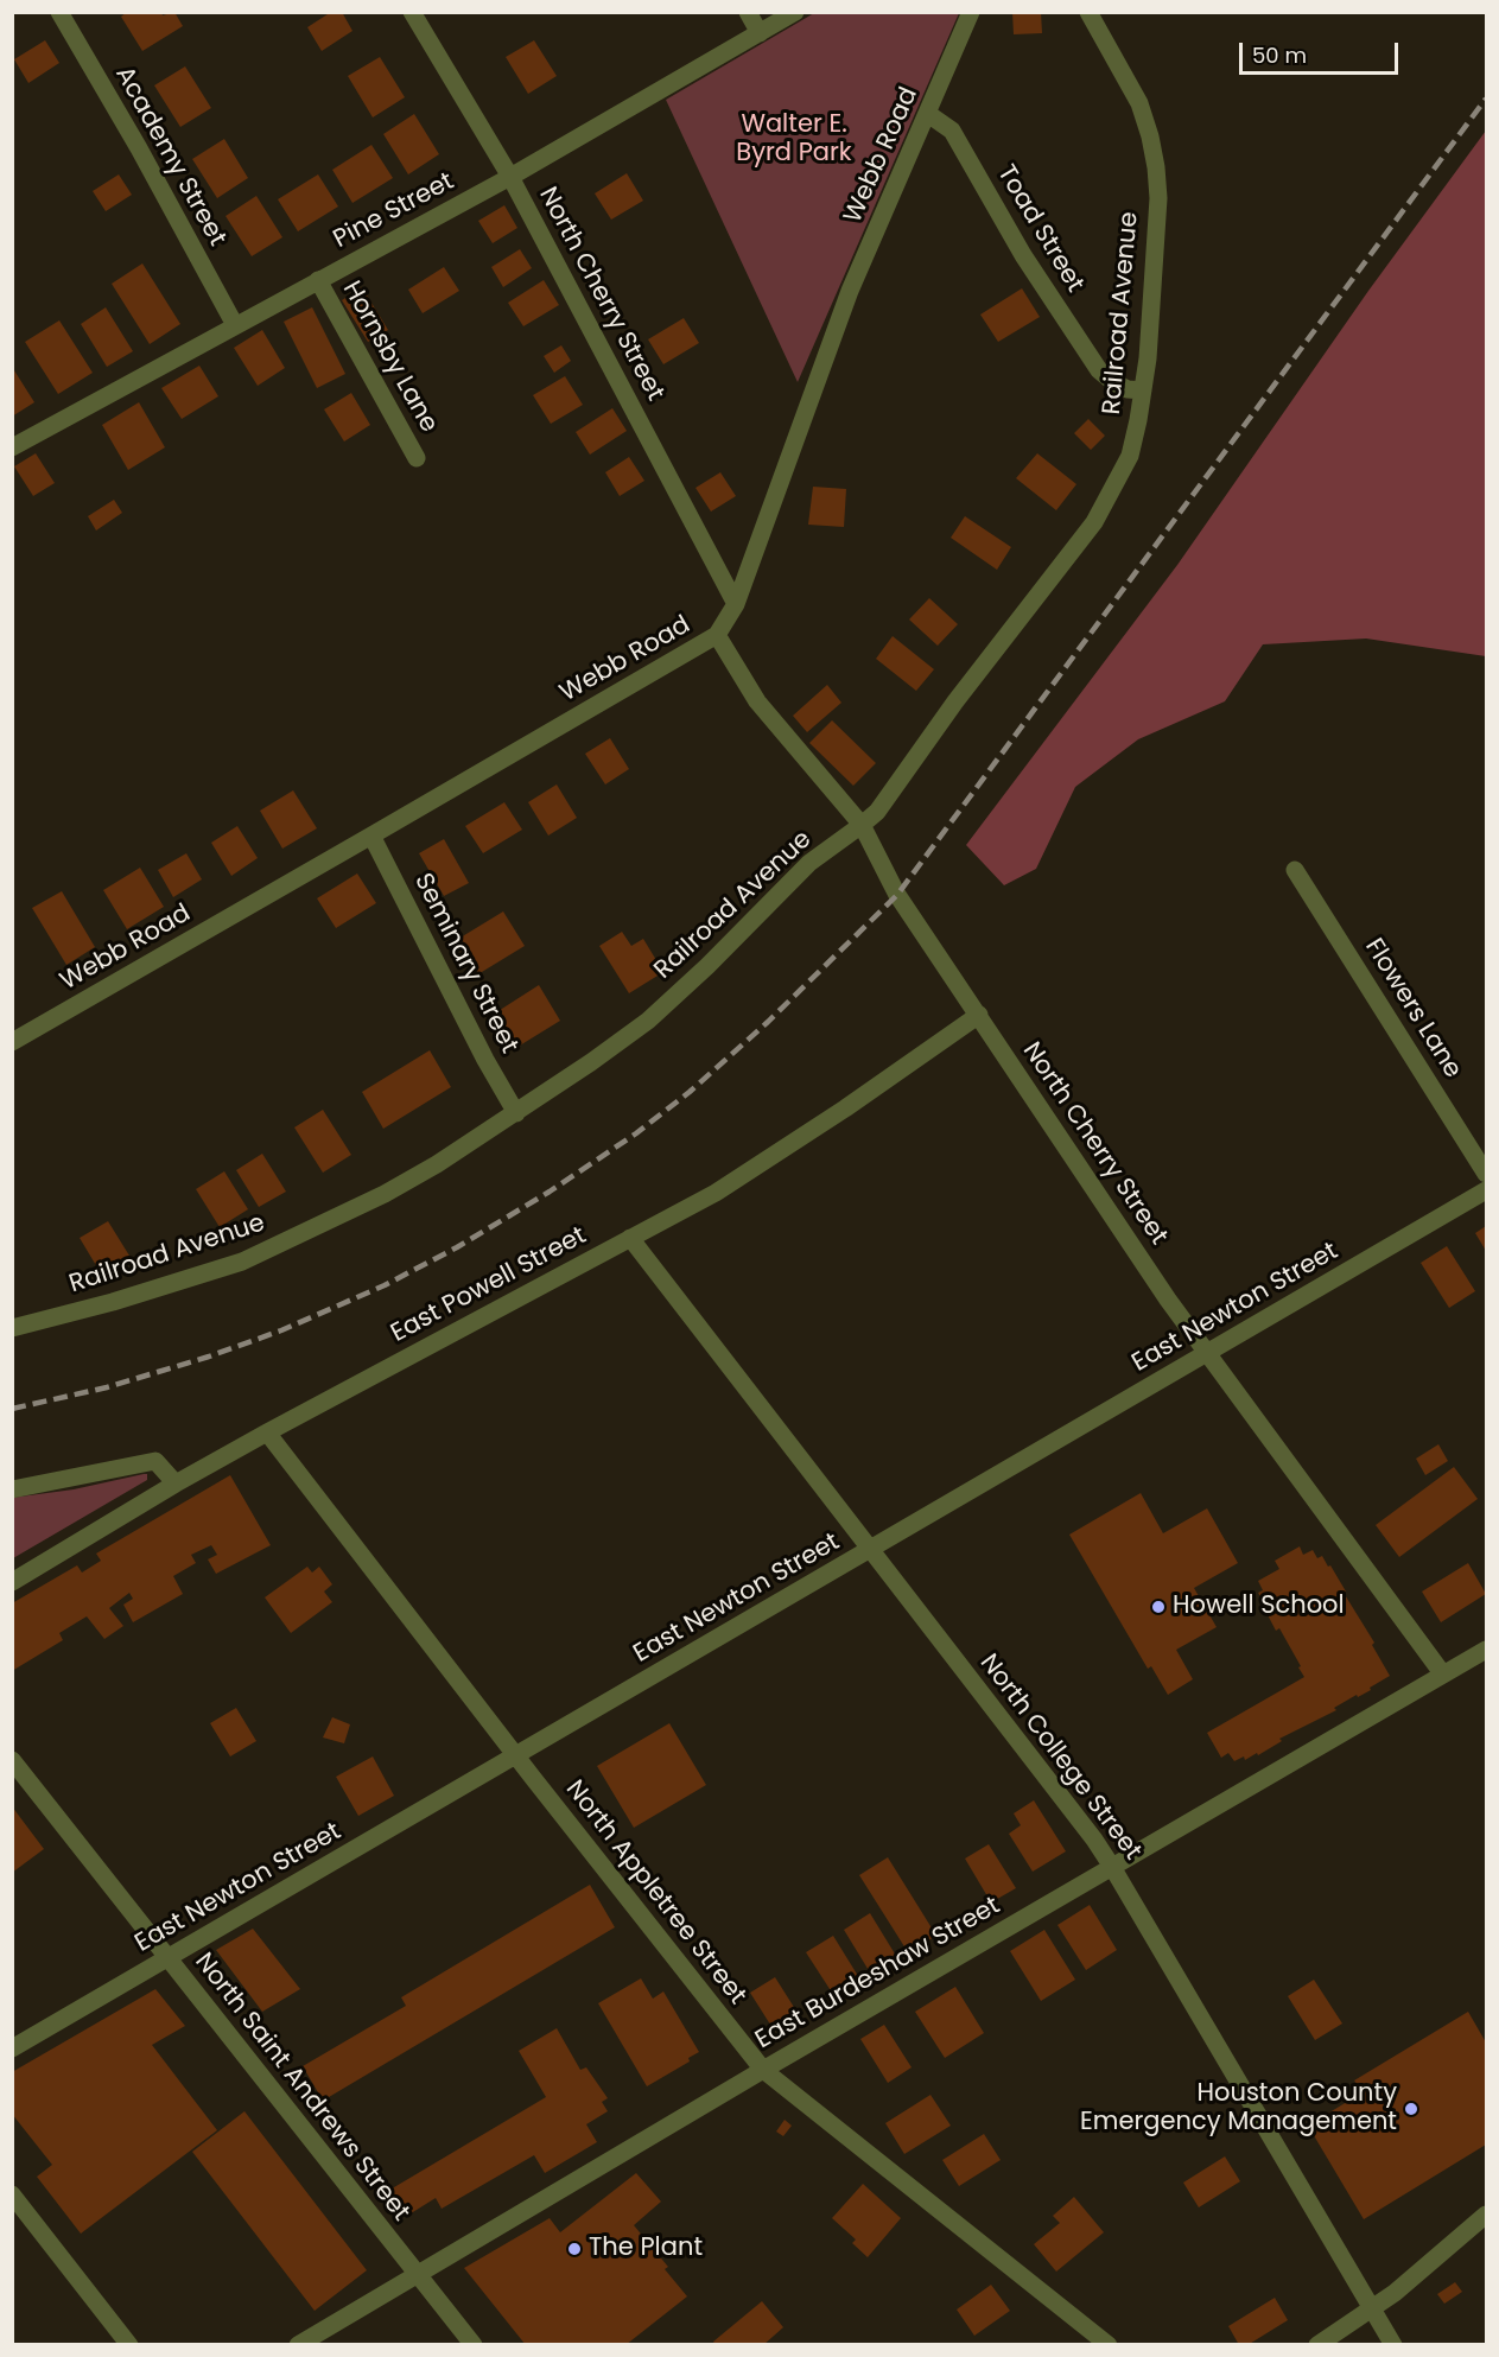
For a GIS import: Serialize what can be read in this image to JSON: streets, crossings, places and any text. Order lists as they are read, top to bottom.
{
  "streets": {
    "street": [
      "Webb Road",
      "Academy Street",
      "Pine Street",
      "Toad Street",
      "North Cherry Street",
      "Railroad Avenue",
      "Hornsby Lane",
      "Seminary Street",
      "Flowers Lane",
      "East Powell Street",
      "East Newton Street",
      "North College Street",
      "North Appletree Street",
      "East Burdeshaw Street",
      "North Saint Andrews Street"
    ]
  },
  "crossings": [
    ["Webb Road", "Toad Street"],
    ["Webb Road", "North Cherry Street"],
    ["Webb Road", "Seminary Street"],
    ["Academy Street", "Pine Street"],
    ["Pine Street", "North Cherry Street"],
    ["Pine Street", "Hornsby Lane"],
    ["Toad Street", "Railroad Avenue"],
    ["North Cherry Street", "Railroad Avenue"],
    ["North Cherry Street", "East Powell Street"],
    ["North Cherry Street", "East Newton Street"],
    ["North Cherry Street", "East Burdeshaw Street"],
    ["Railroad Avenue", "Seminary Street"],
    ["East Powell Street", "North College Street"],
    ["East Powell Street", "North Appletree Street"],
    ["East Newton Street", "North College Street"],
    ["East Newton Street", "North Appletree Street"],
    ["East Newton Street", "North Saint Andrews Street"],
    ["North College Street", "East Burdeshaw Street"],
    ["North Appletree Street", "East Burdeshaw Street"],
    ["East Burdeshaw Street", "North Saint Andrews Street"]
  ],
  "parks": ["Walter E. Byrd Park"],
  "places": ["Howell School", "Houston County Emergency Management", "The Plant"],
  "scale_bar": "50 m"
}
